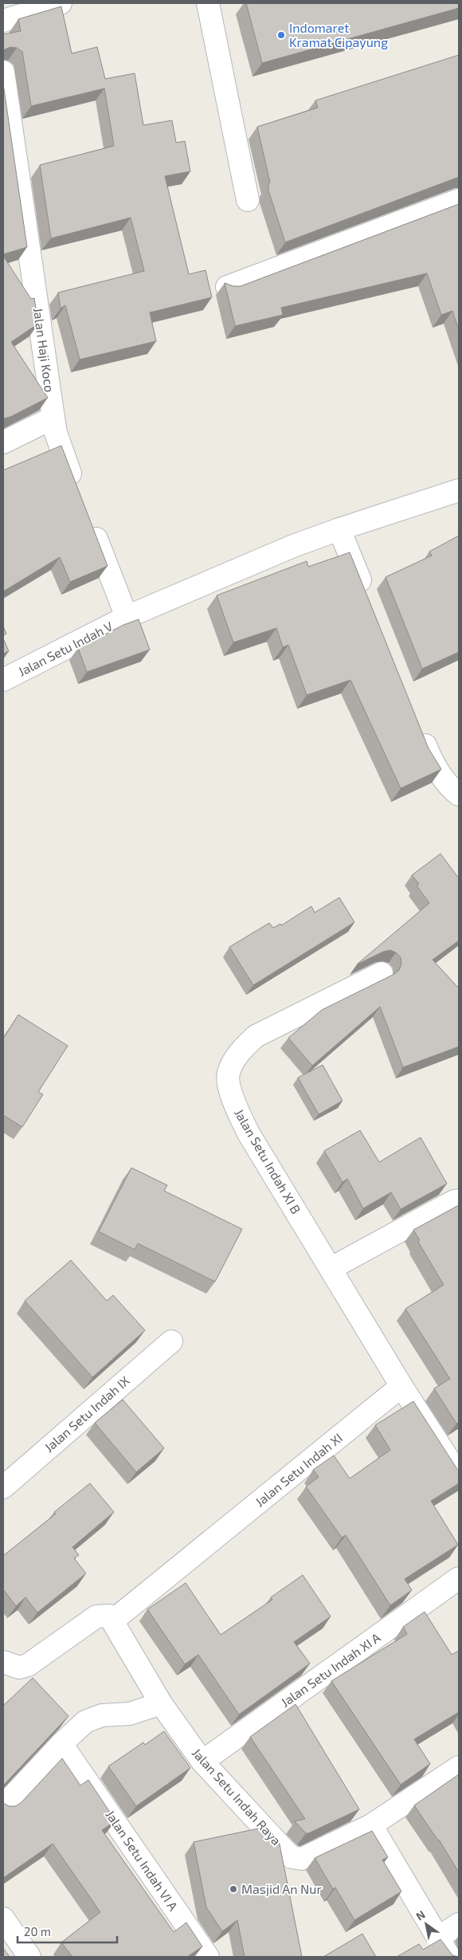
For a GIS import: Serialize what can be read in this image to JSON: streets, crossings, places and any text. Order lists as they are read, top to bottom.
{
  "streets": {
    "street": [
      "Jalan Haji Koco",
      "Jalan Setu Indah V",
      "Jalan Setu Indah XI B",
      "Jalan Setu Indah IX",
      "Jalan Setu Indah XI",
      "Jalan Setu Indah XI A",
      "Jalan Setu Indah Raya",
      "Jalan Setu Indah VI A"
    ]
  },
  "crossings": [
    ["Jalan Setu Indah XI B", "Jalan Setu Indah XI"],
    ["Jalan Setu Indah XI", "Jalan Setu Indah Raya"],
    ["Jalan Setu Indah XI A", "Jalan Setu Indah Raya"]
  ],
  "places": ["Indomaret Kramat Cipayung", "Masjid An Nur"],
  "scale_bar": "20 m",
  "north": "top left"
}
